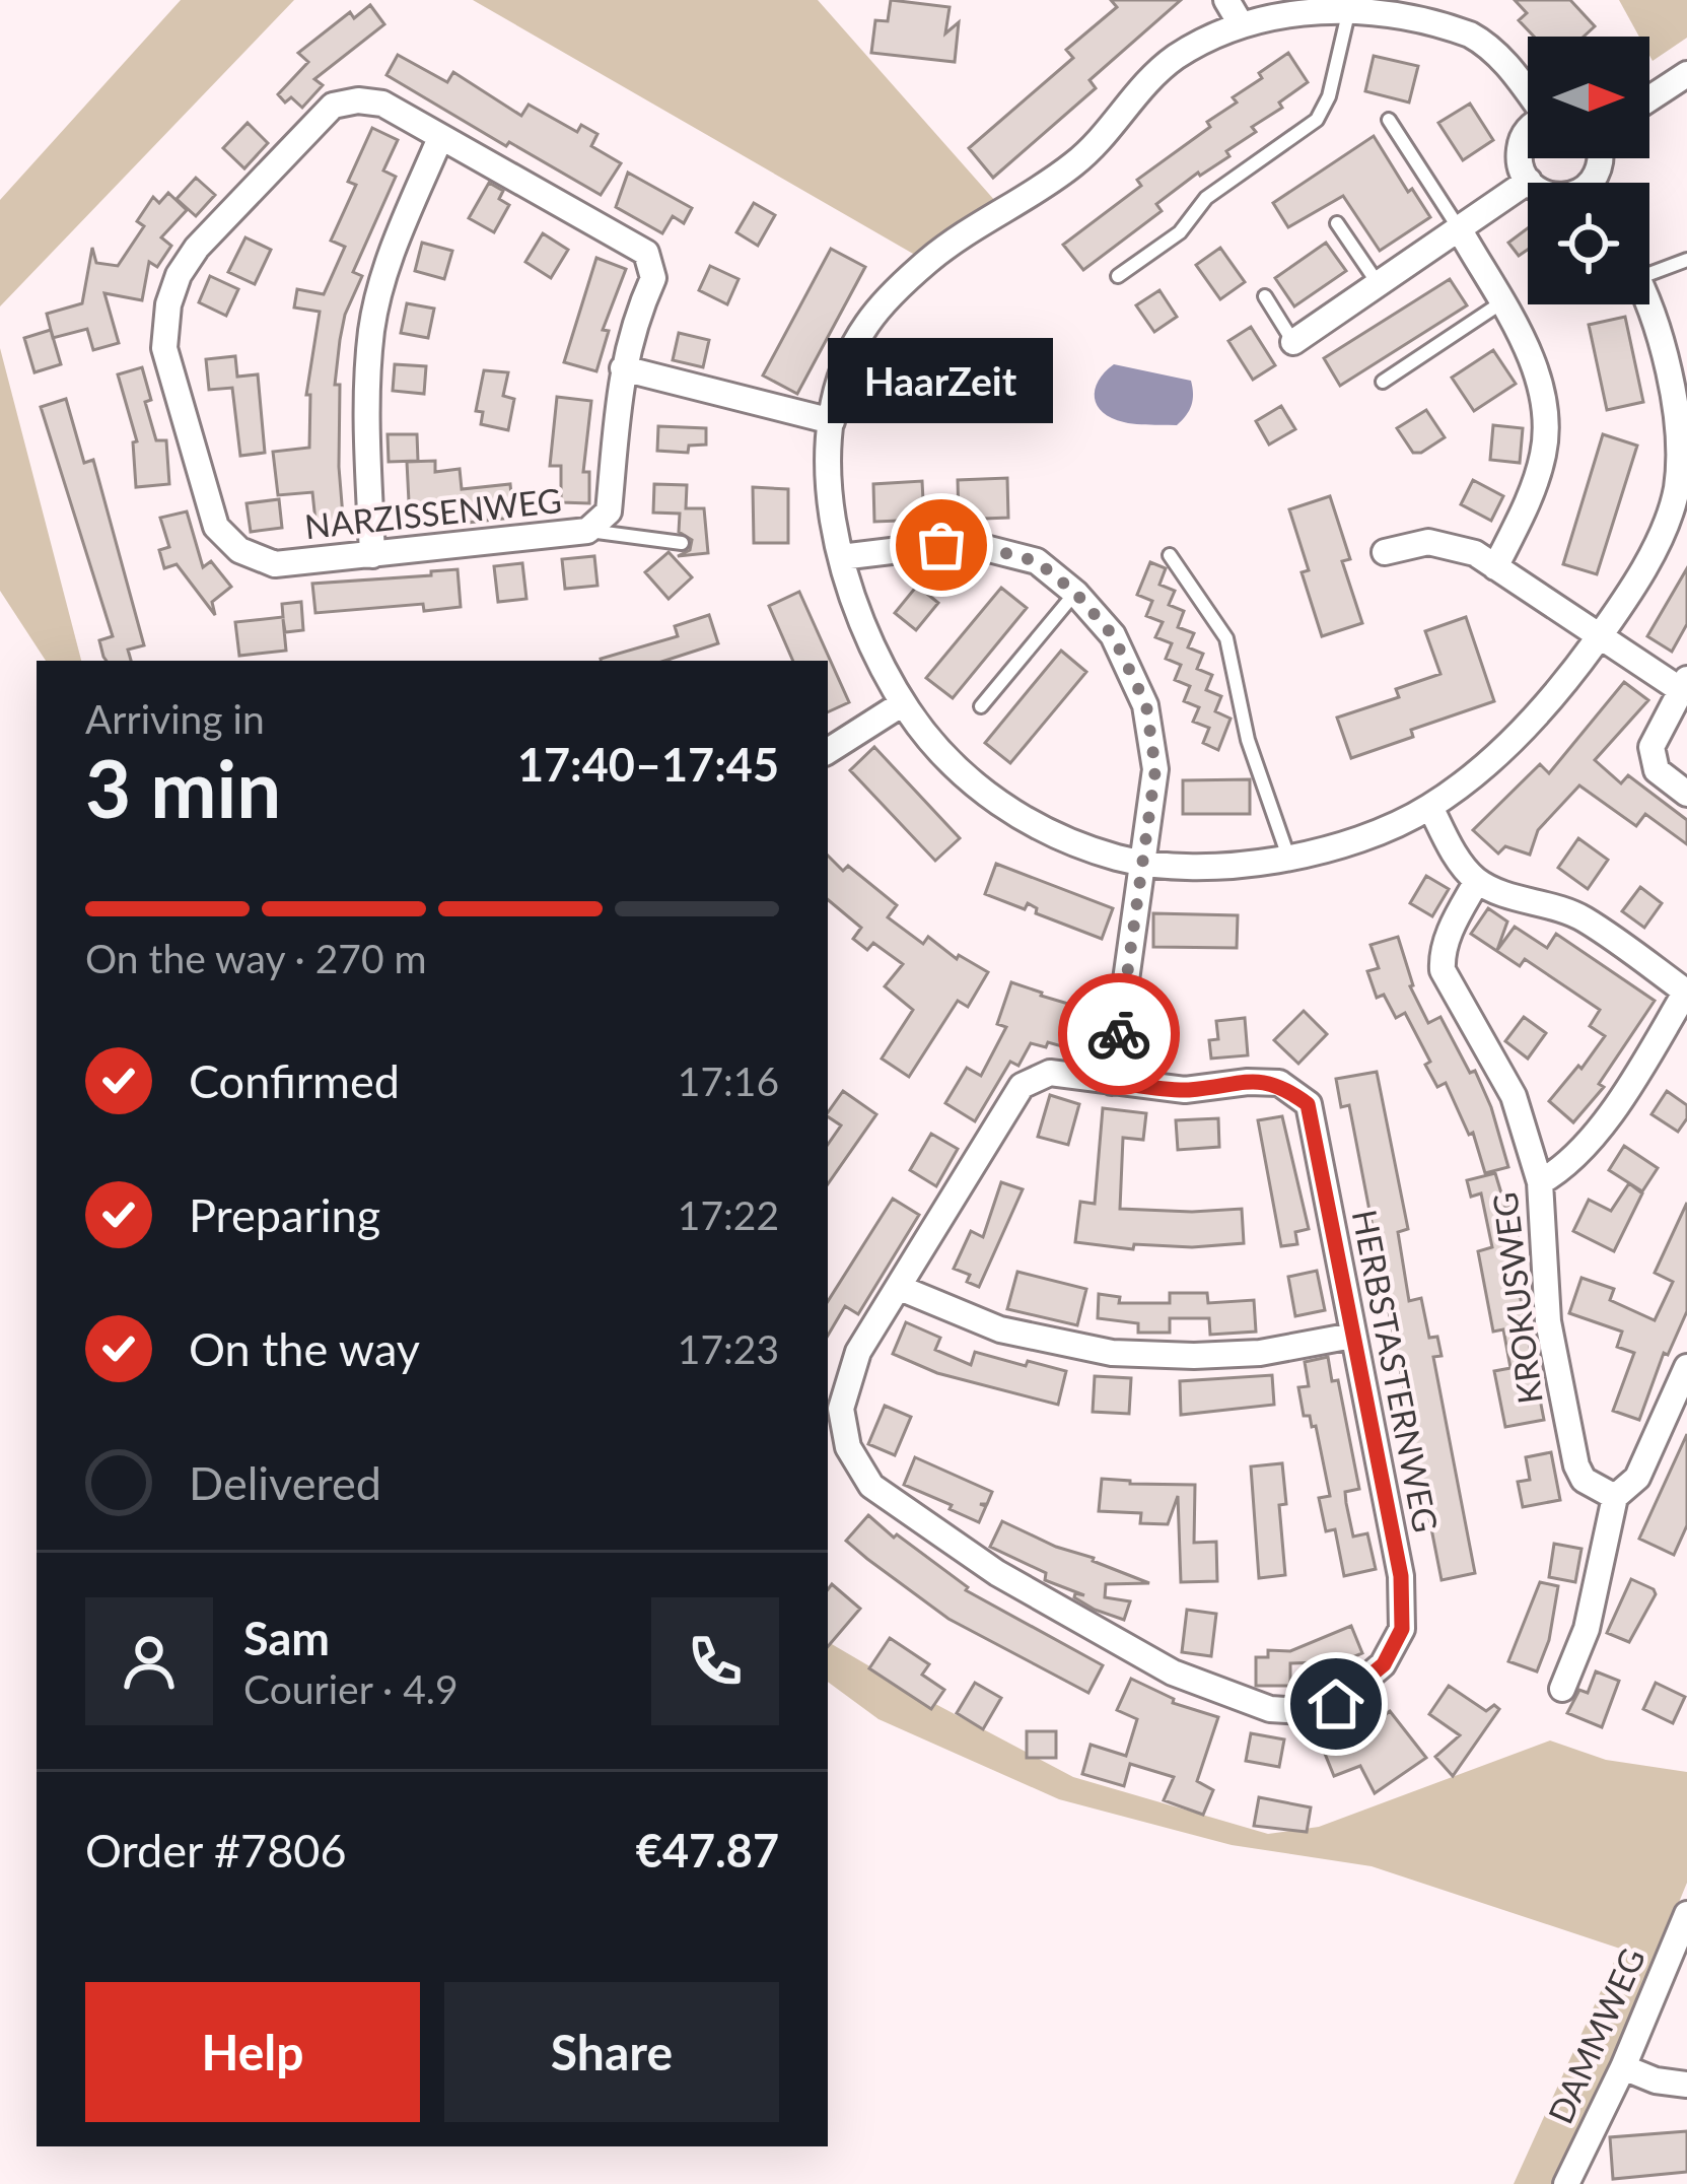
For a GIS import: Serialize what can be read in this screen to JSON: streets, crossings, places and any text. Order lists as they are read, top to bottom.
{
  "streets": {
    "street": [
      "NARZISSENWEG",
      "KROKUSWEG",
      "HERBSTASTERNWEG",
      "DAMMWEG"
    ]
  },
  "places": ["HaarZeit"],
  "north": "right",
  "page": {
    "bubble": "HaarZeit",
    "heading": ["3 min", "Arriving in", "17:40–17:45"],
    "panel": [
      "Sam",
      "Courier · 4.9",
      "Order #7806",
      "€47.87"
    ],
    "bar": "On the way · 270 m",
    "list": [
      ["Confirmed", "17:16"],
      ["Preparing", "17:22"],
      ["On the way", "17:23"],
      "Delivered"
    ],
    "buttons": ["Help", "Share"]
  }
}
